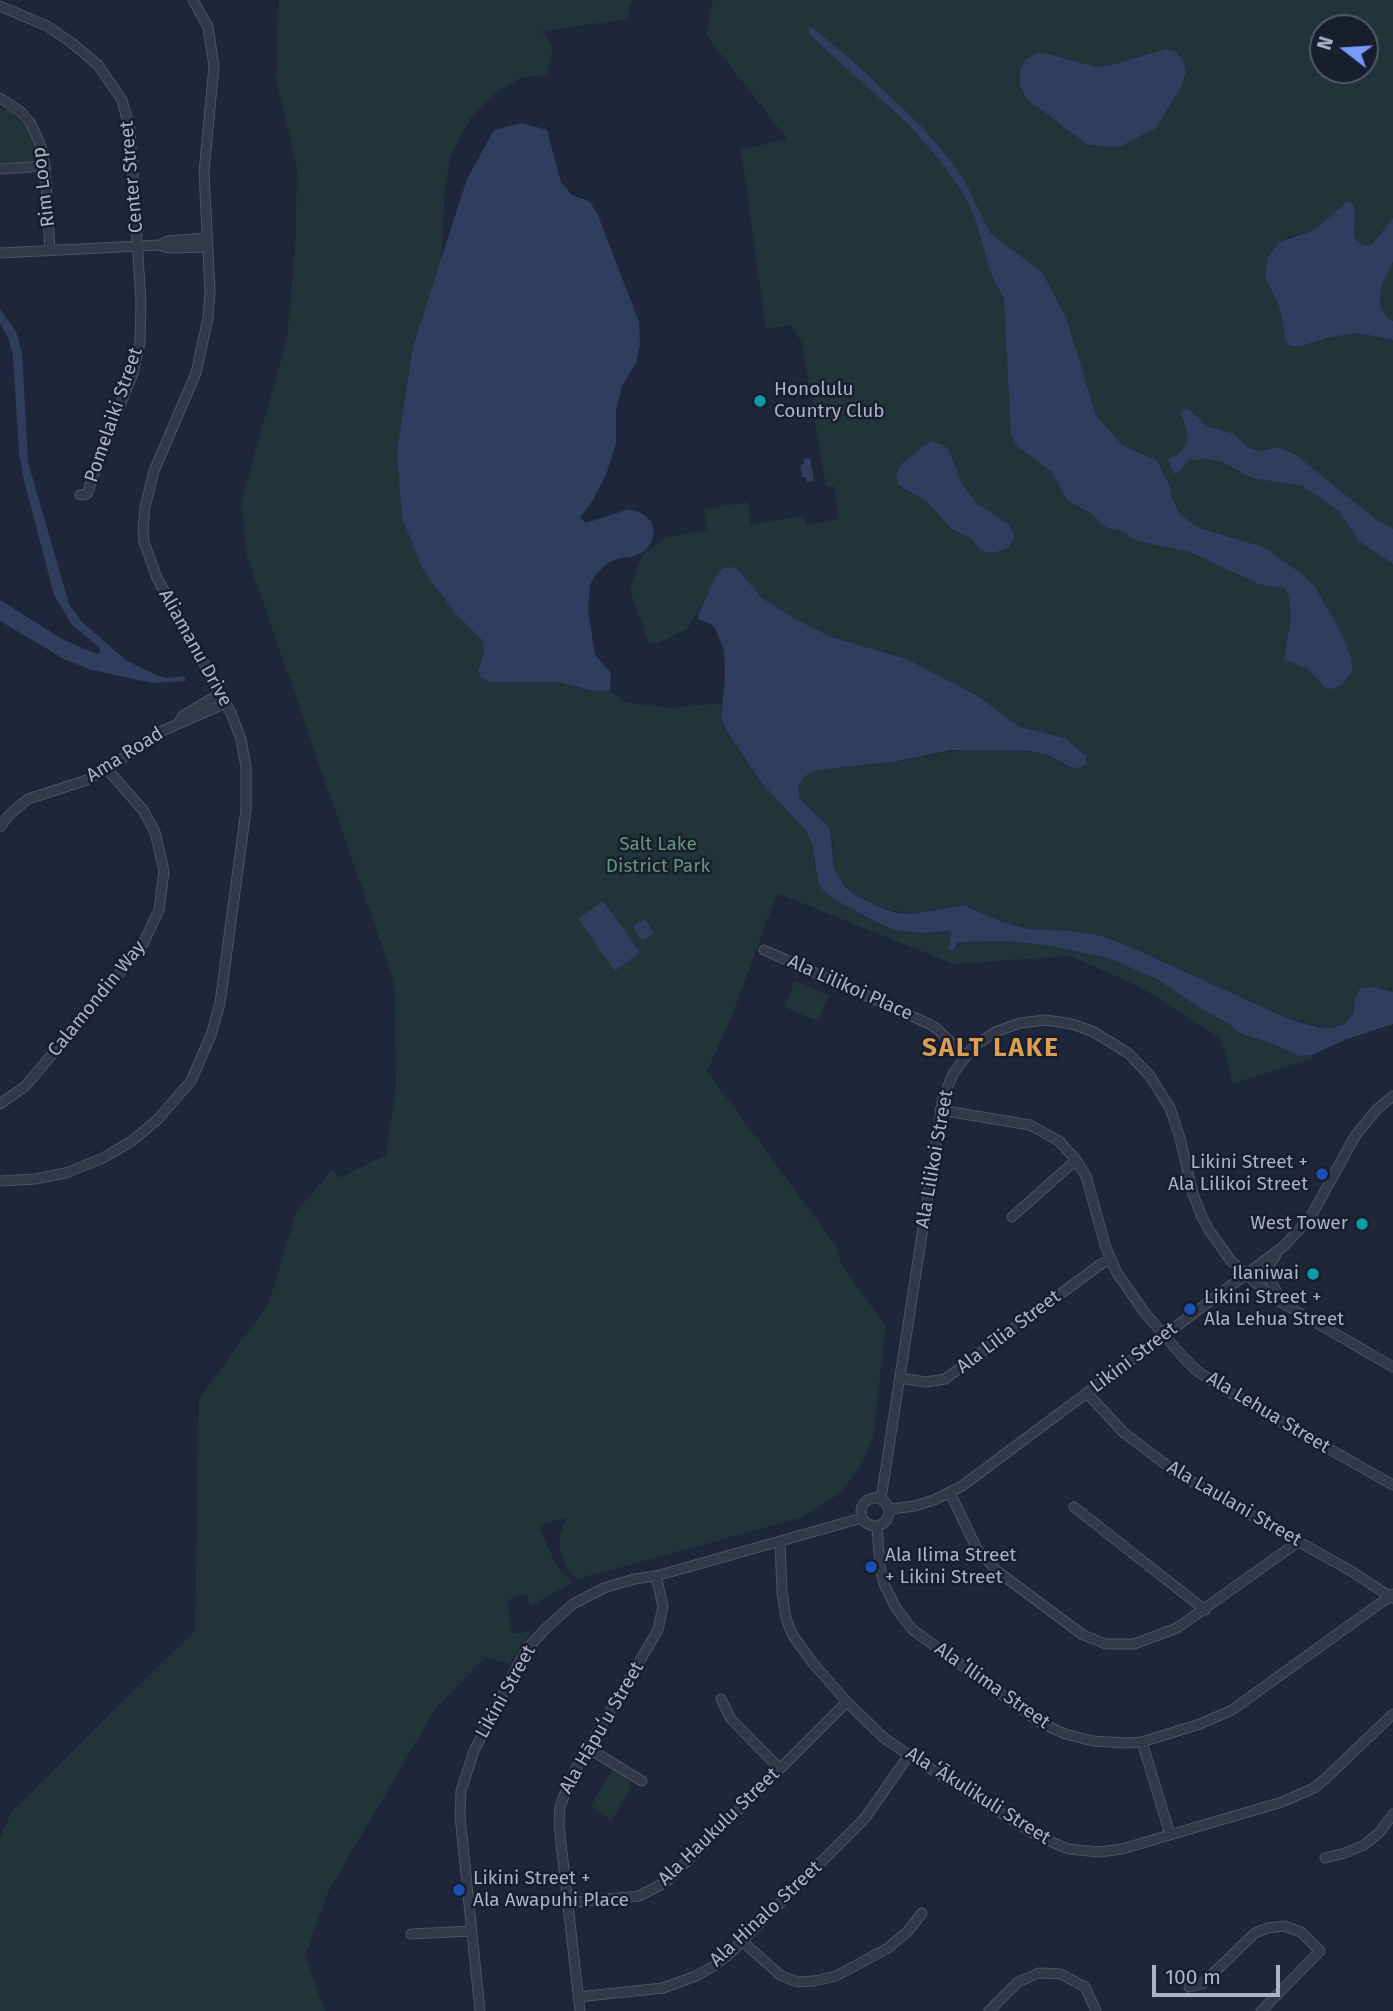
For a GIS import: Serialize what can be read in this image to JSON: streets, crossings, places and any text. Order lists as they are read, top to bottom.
{
  "streets": {
    "street": [
      "Center Street",
      "Rim Loop",
      "Pomelaiki Street",
      "Aliamanu Drive",
      "Ama Road",
      "Ala Lilikoi Place",
      "Calamondin Way",
      "Ala Lilikoi Street",
      "Ala Līlia Street",
      "Likini Street",
      "Ala Lehua Street",
      "Ala Laulani Street",
      "Ala ʻIlima Street",
      "Ala Hāpuʻu Street",
      "Ala ʻĀkulikuli Street",
      "Ala Haukulu Street",
      "Ala Hinalo Street"
    ]
  },
  "crossings": [
    ["Center Street", "Pomelaiki Street"],
    ["Aliamanu Drive", "Ama Road"],
    ["Ama Road", "Calamondin Way"],
    ["Ala Lilikoi Place", "Ala Lilikoi Street"],
    ["Ala Lilikoi Street", "Ala Līlia Street"],
    ["Ala Lilikoi Street", "Likini Street"],
    ["Ala Lilikoi Street", "Ala Lehua Street"],
    ["Ala Lilikoi Street", "Ala ʻIlima Street"],
    ["Ala Līlia Street", "Ala Lehua Street"],
    ["Likini Street", "Ala Lehua Street"],
    ["Likini Street", "Ala Laulani Street"],
    ["Likini Street", "Ala ʻIlima Street"],
    ["Likini Street", "Ala Hāpuʻu Street"],
    ["Likini Street", "Ala ʻĀkulikuli Street"],
    ["Ala Laulani Street", "Ala ʻIlima Street"],
    ["Ala Hāpuʻu Street", "Ala Haukulu Street"],
    ["Ala Hāpuʻu Street", "Ala Hinalo Street"],
    ["Ala ʻĀkulikuli Street", "Ala Haukulu Street"],
    ["Ala ʻĀkulikuli Street", "Ala Hinalo Street"]
  ],
  "districts": ["SALT LAKE"],
  "parks": ["Salt Lake District Park"],
  "places": [
    "Honolulu Country Club",
    "Likini Street + Ala Lilikoi Street",
    "West Tower",
    "Ilaniwai",
    "Likini Street + Ala Lehua Street",
    "Ala Ilima Street + Likini Street",
    "Likini Street + Ala Awapuhi Place"
  ],
  "scale_bar": "100 m",
  "north": "left"
}
